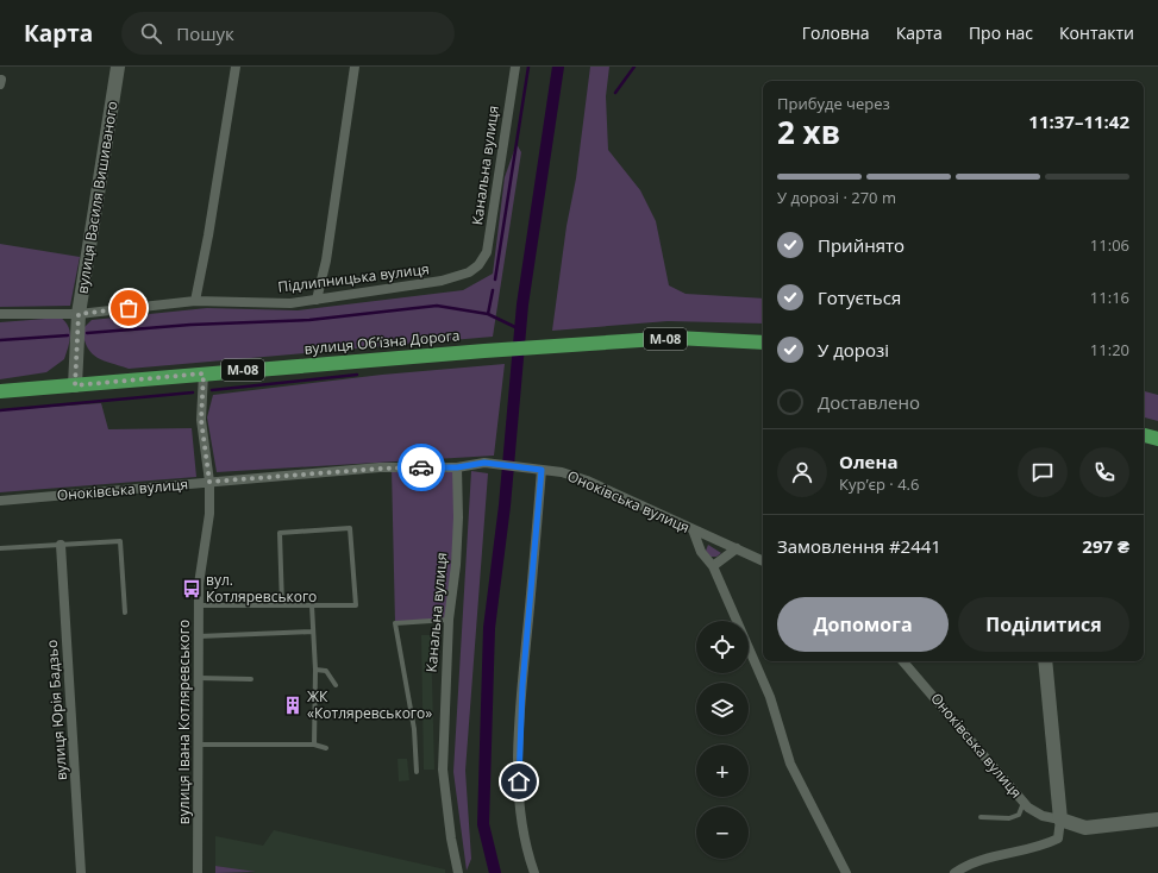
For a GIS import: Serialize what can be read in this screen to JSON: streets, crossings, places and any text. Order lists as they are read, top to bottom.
{
  "streets": {
    "highway": ["М-08", "вулиця Обʼїзна Дорога"],
    "street": [
      "Канальна вулиця",
      "вулиця Василя Вишиваного",
      "Підлипницька вулиця",
      "Оноківська вулиця",
      "вулиця Юрія Бадзьо",
      "вулиця Івана Котляревського"
    ]
  },
  "crossings": [
    ["Канальна вулиця", "Підлипницька вулиця"],
    ["Канальна вулиця", "Оноківська вулиця"],
    ["вулиця Василя Вишиваного", "Підлипницька вулиця"],
    ["вулиця Василя Вишиваного", "вулиця Обʼїзна Дорога"],
    ["вулиця Обʼїзна Дорога", "вулиця Івана Котляревського"],
    ["Оноківська вулиця", "вулиця Івана Котляревського"]
  ],
  "places": {
    "bus stop": ["вул. Котляревського"],
    "building": ["ЖК «Котляревського»"]
  },
  "page": {
    "header": "Карта",
    "search": "Пошук",
    "nav": [
      "Головна",
      "Карта",
      "Про нас",
      "Контакти"
    ],
    "heading": ["2 хв", "Прибуде через", "11:37–11:42"],
    "panel": [
      "Олена",
      "Кур’єр · 4.6",
      "Замовлення #2441",
      "297 ₴"
    ],
    "bar": "У дорозі · 270 m",
    "list": [
      ["Прийнято", "11:06"],
      ["Готується", "11:16"],
      ["У дорозі", "11:20"],
      "Доставлено"
    ],
    "buttons": ["Допомога", "Поділитися"],
    "map_buttons": ["+", "−"]
  }
}
